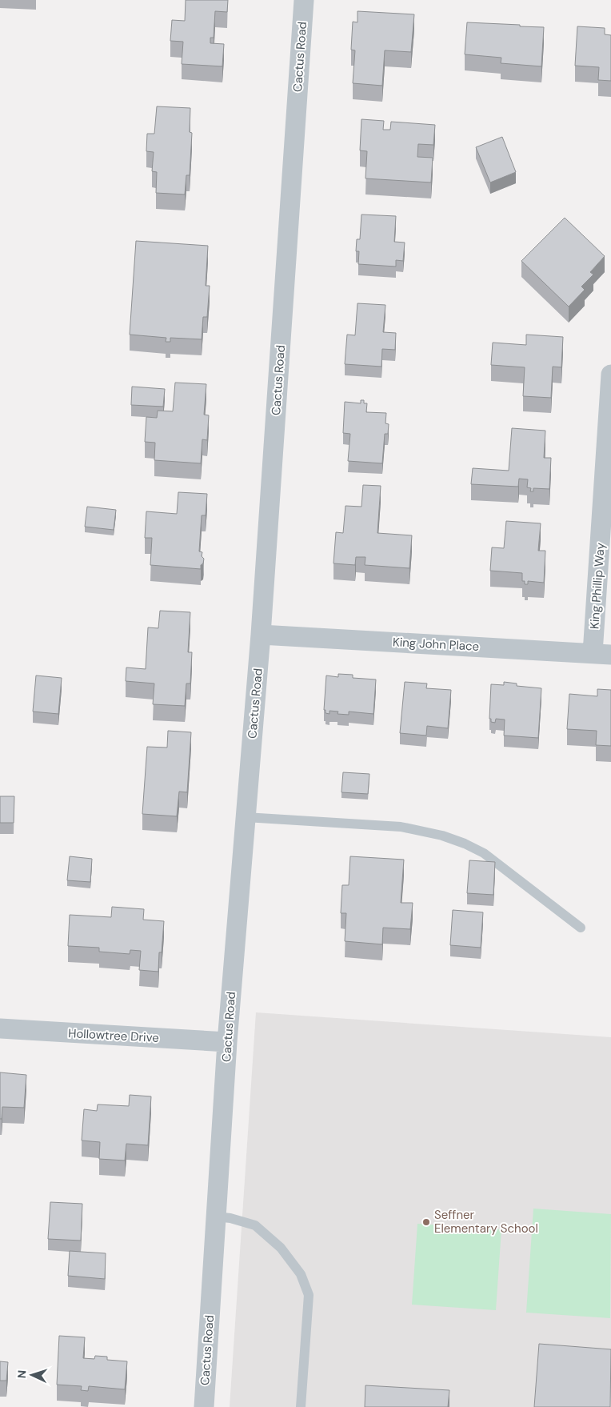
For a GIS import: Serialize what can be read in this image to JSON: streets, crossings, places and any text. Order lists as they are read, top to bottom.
{
  "streets": {
    "street": [
      "Cactus Road",
      "King Phillip Way",
      "King John Place",
      "Hollowtree Drive"
    ]
  },
  "crossings": [
    ["Cactus Road", "King John Place"],
    ["Cactus Road", "Hollowtree Drive"],
    ["King Phillip Way", "King John Place"]
  ],
  "places": ["Seffner Elementary School"],
  "north": "left"
}
